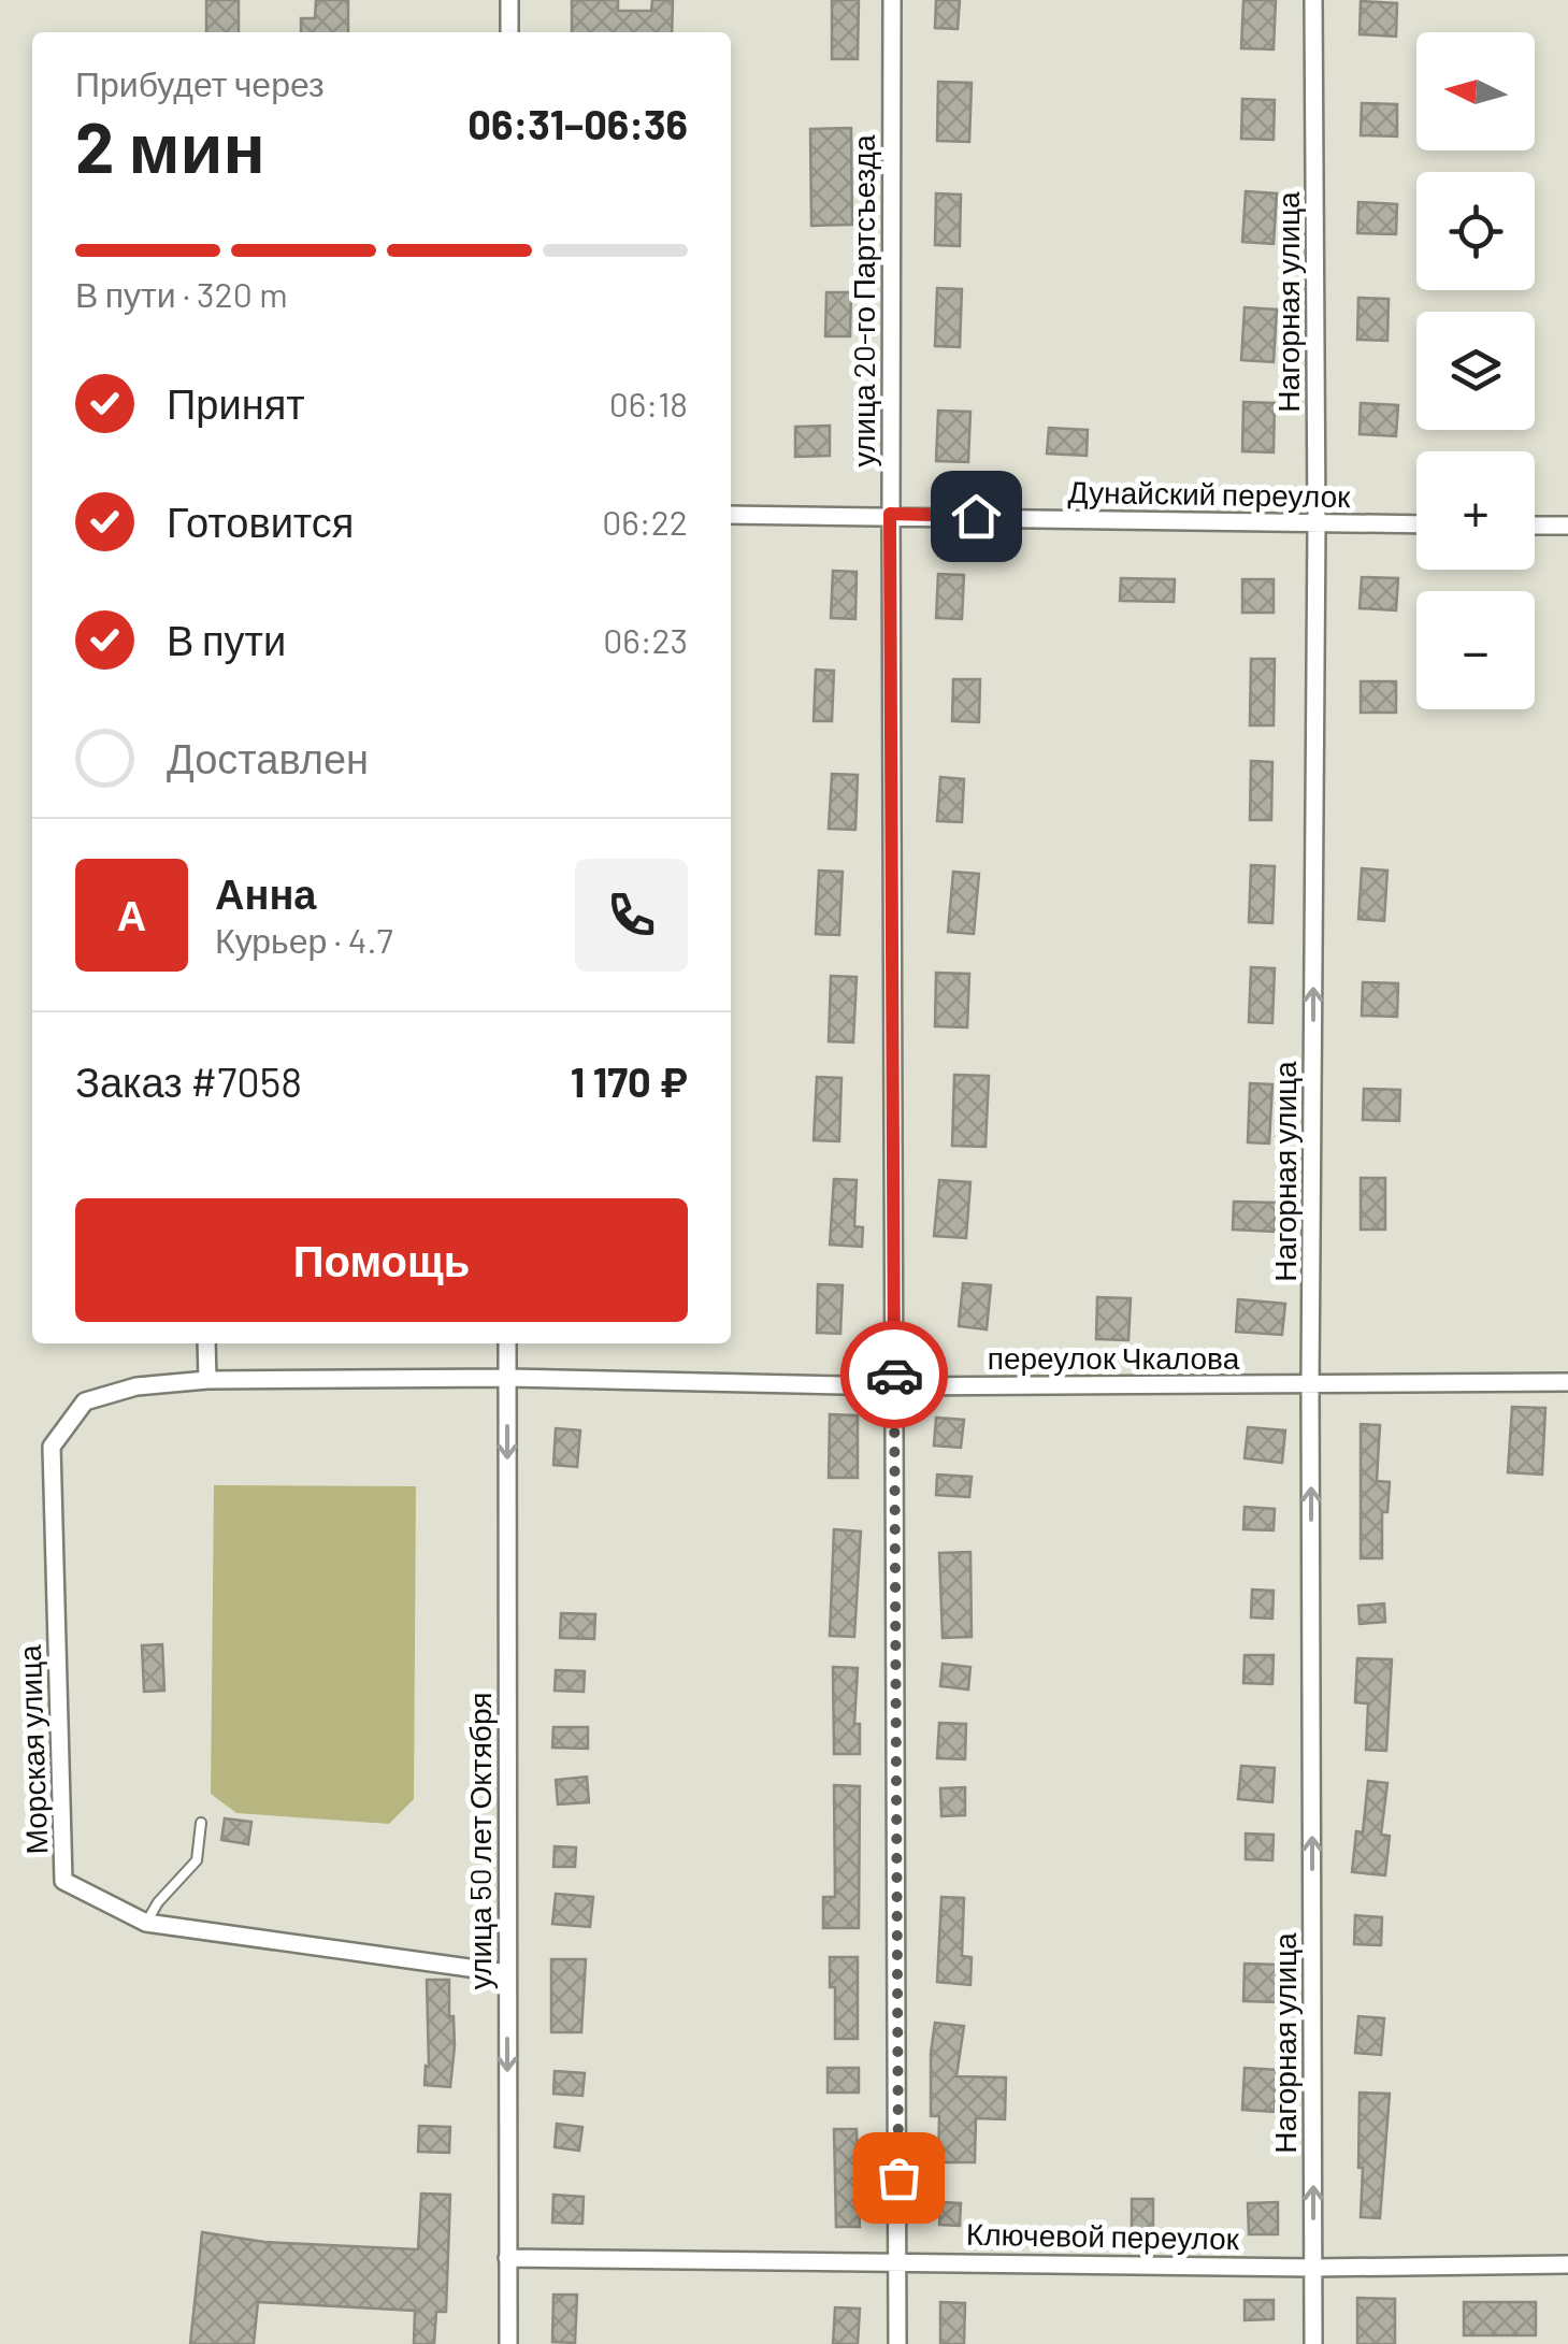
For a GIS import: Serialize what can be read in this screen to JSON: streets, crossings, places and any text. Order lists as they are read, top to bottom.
{
  "streets": {
    "street": [
      "улица 20-го Партсъезда",
      "Нагорная улица",
      "Дунайский переулок",
      "переулок Чкалова",
      "Морская улица",
      "улица 50 лет Октября",
      "Ключевой переулок"
    ]
  },
  "crossings": [
    ["улица 20-го Партсъезда", "Дунайский переулок"],
    ["улица 20-го Партсъезда", "переулок Чкалова"],
    ["улица 20-го Партсъезда", "Ключевой переулок"],
    ["Нагорная улица", "Дунайский переулок"],
    ["Нагорная улица", "переулок Чкалова"],
    ["Нагорная улица", "Ключевой переулок"],
    ["переулок Чкалова", "Морская улица"],
    ["переулок Чкалова", "улица 50 лет Октября"],
    ["Морская улица", "улица 50 лет Октября"],
    ["улица 50 лет Октября", "Ключевой переулок"]
  ],
  "one_way": ["Нагорная улица", "улица 50 лет Октября"],
  "north": "left",
  "page": {
    "map_buttons": ["+", "−"],
    "heading": ["2 мин", "Прибудет через", "06:31–06:36"],
    "panel": [
      "Анна",
      "Курьер · 4.7",
      "Заказ #7058",
      "1 170 ₽"
    ],
    "bar": "В пути · 320 m",
    "list": [
      ["Принят", "06:18"],
      ["Готовится", "06:22"],
      ["В пути", "06:23"],
      "Доставлен"
    ],
    "round": "А",
    "buttons": "Помощь"
  }
}
